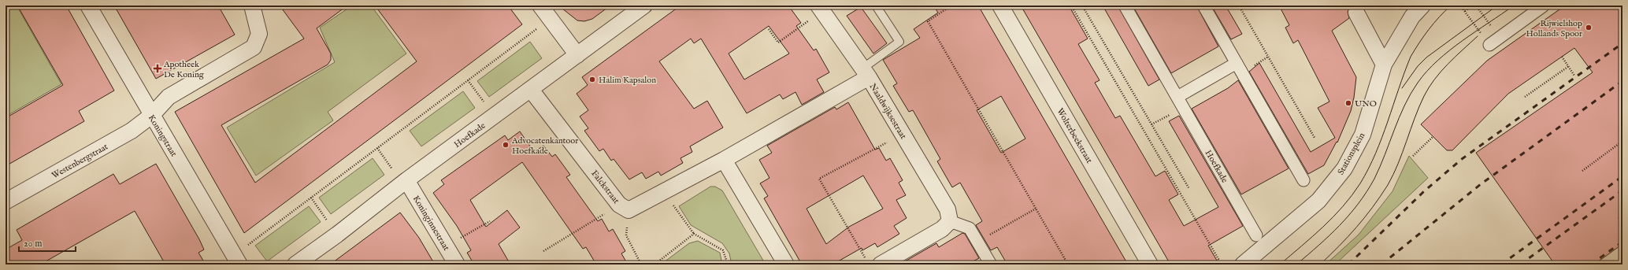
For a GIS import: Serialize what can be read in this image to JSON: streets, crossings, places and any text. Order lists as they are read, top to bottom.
{
  "streets": {
    "street": [
      "Naaldwijksestraat",
      "Hoefkade",
      "Koningstraat",
      "Wolterbeekstraat",
      "Stationsplein",
      "Westenbergstraat",
      "Falckstraat",
      "Koninginnestraat"
    ]
  },
  "crossings": [
    ["Naaldwijksestraat", "Falckstraat"],
    ["Hoefkade", "Stationsplein"],
    ["Hoefkade", "Falckstraat"],
    ["Hoefkade", "Koninginnestraat"],
    ["Koningstraat", "Westenbergstraat"]
  ],
  "places": {
    "other": [
      "Rijwielshop Hollands Spoor",
      "Halim Kapsalon",
      "UNO",
      "Advocatenkantoor Hoefkade"
    ],
    "health": ["Apotheek De Koning"]
  },
  "scale_bar": "20 m"
}
